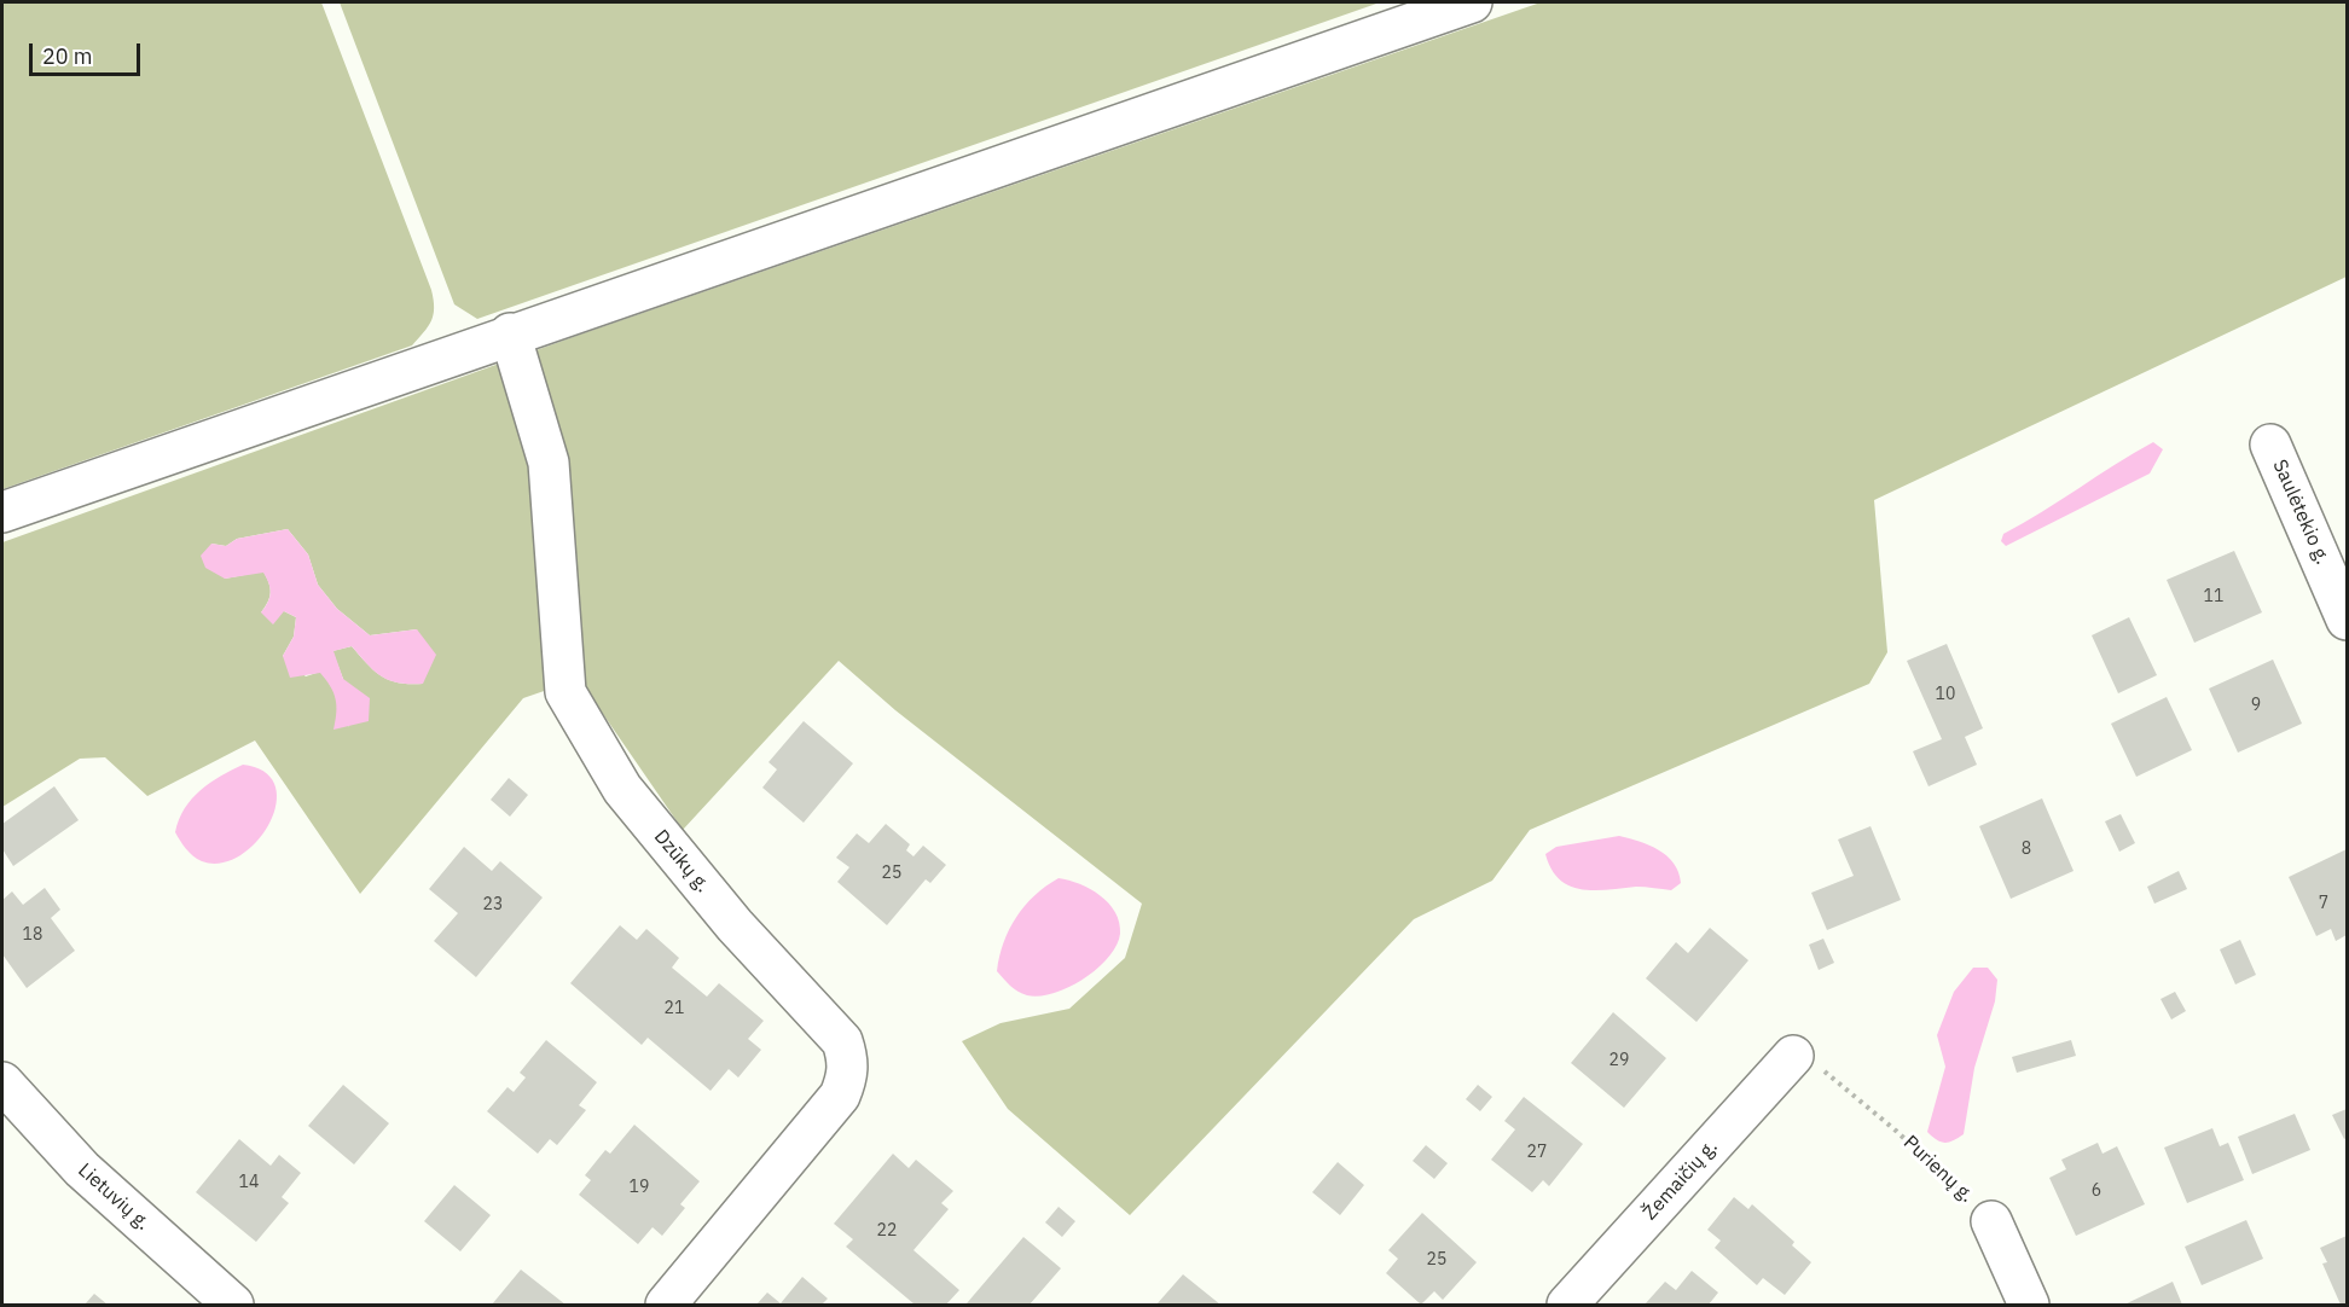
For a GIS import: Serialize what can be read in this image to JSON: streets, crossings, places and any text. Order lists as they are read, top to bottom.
{
  "streets": {
    "street": [
      "Saulėtekio g.",
      "Dzūkų g.",
      "Žemaičių g.",
      "Lietuvių g."
    ],
    "path": ["Purienų g."]
  },
  "crossings": [
    ["Purienų g.", "Žemaičių g."]
  ],
  "house_numbers": [
    "11",
    "10",
    "9",
    "8",
    "25",
    "7",
    "23",
    "18",
    "21",
    "29",
    "27",
    "14",
    "19",
    "6",
    "22",
    "25"
  ],
  "scale_bar": "20 m"
}
